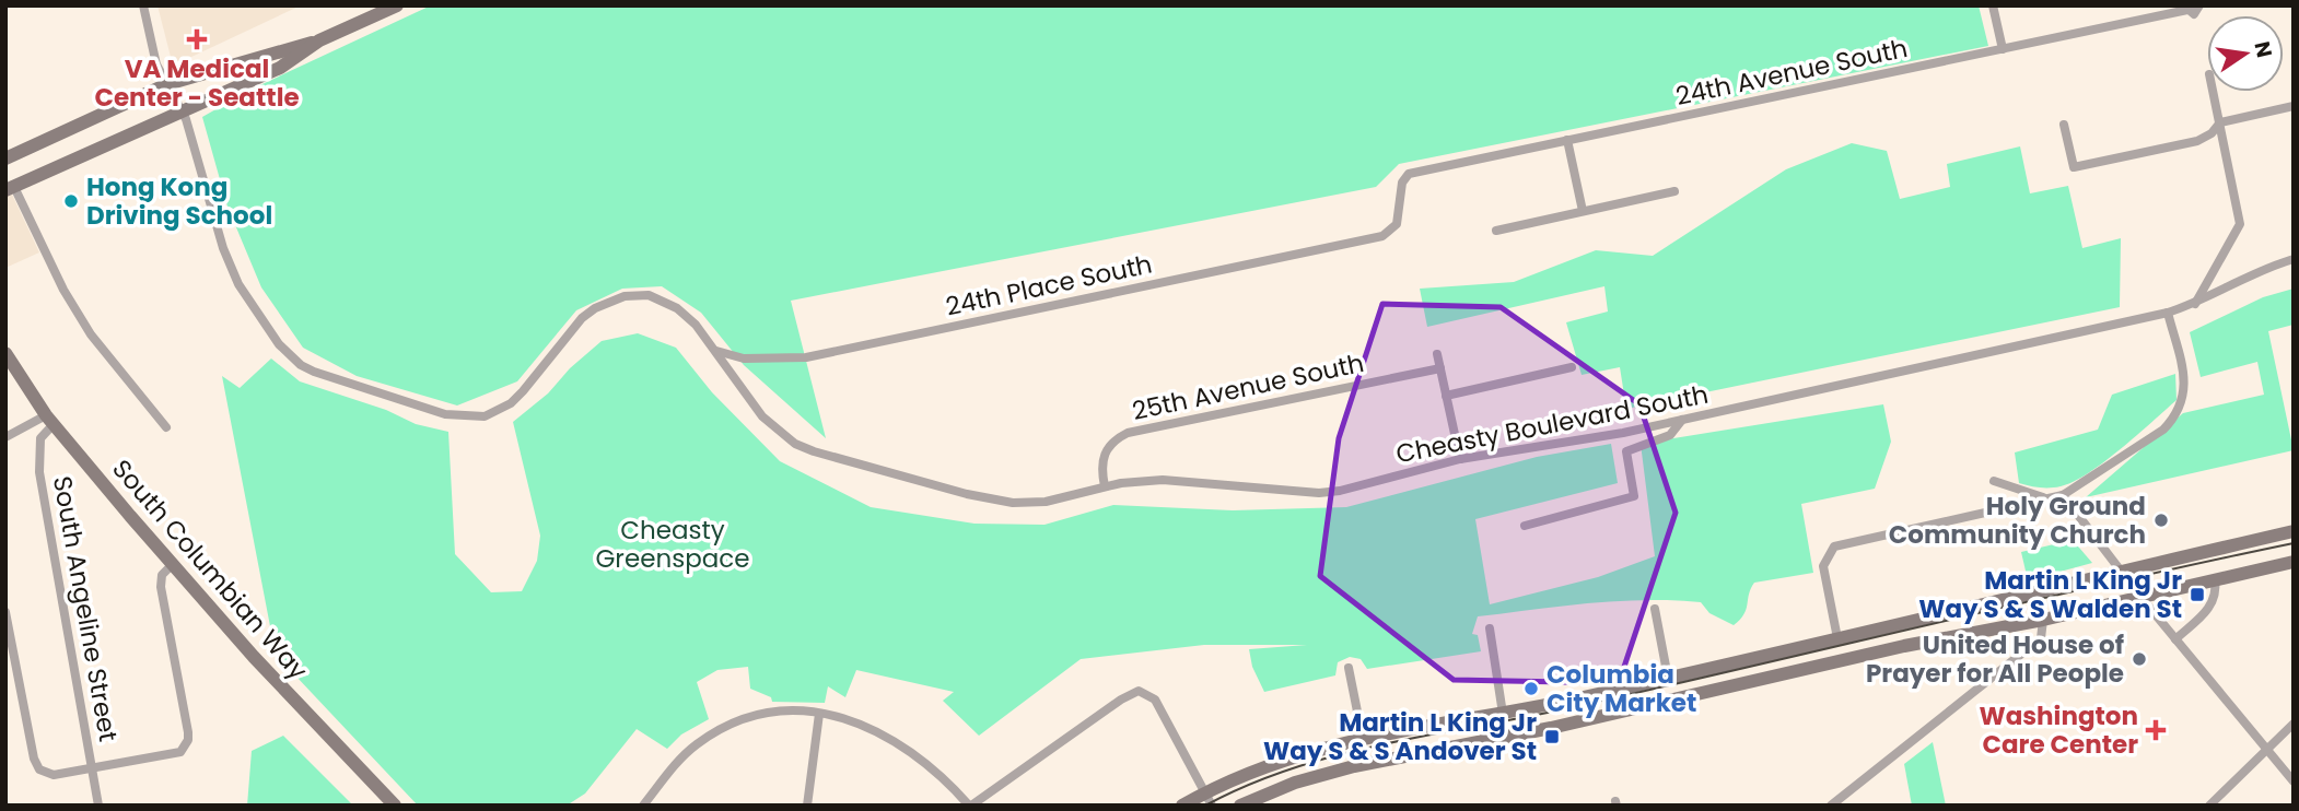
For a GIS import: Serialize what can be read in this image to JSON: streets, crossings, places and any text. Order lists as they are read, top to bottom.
{
  "streets": {
    "main road": ["South Columbian Way"],
    "street": [
      "24th Avenue South",
      "24th Place South",
      "25th Avenue South",
      "Cheasty Boulevard South",
      "South Angeline Street"
    ]
  },
  "crossings": [
    ["24th Avenue South", "24th Place South"],
    ["24th Place South", "Cheasty Boulevard South"],
    ["25th Avenue South", "Cheasty Boulevard South"],
    ["South Columbian Way", "South Angeline Street"]
  ],
  "parks": ["Cheasty Greenspace"],
  "places": {
    "health": ["VA Medical Center - Seattle", "Washington Care Center"],
    "other": [
      "Hong Kong Driving School",
      "Holy Ground Community Church",
      "United House of Prayer for All People",
      "Columbia City Market"
    ],
    "transit": ["Martin L King Jr Way S & S Walden St", "Martin L King Jr Way S & S Andover St"]
  },
  "north": "right"
}
